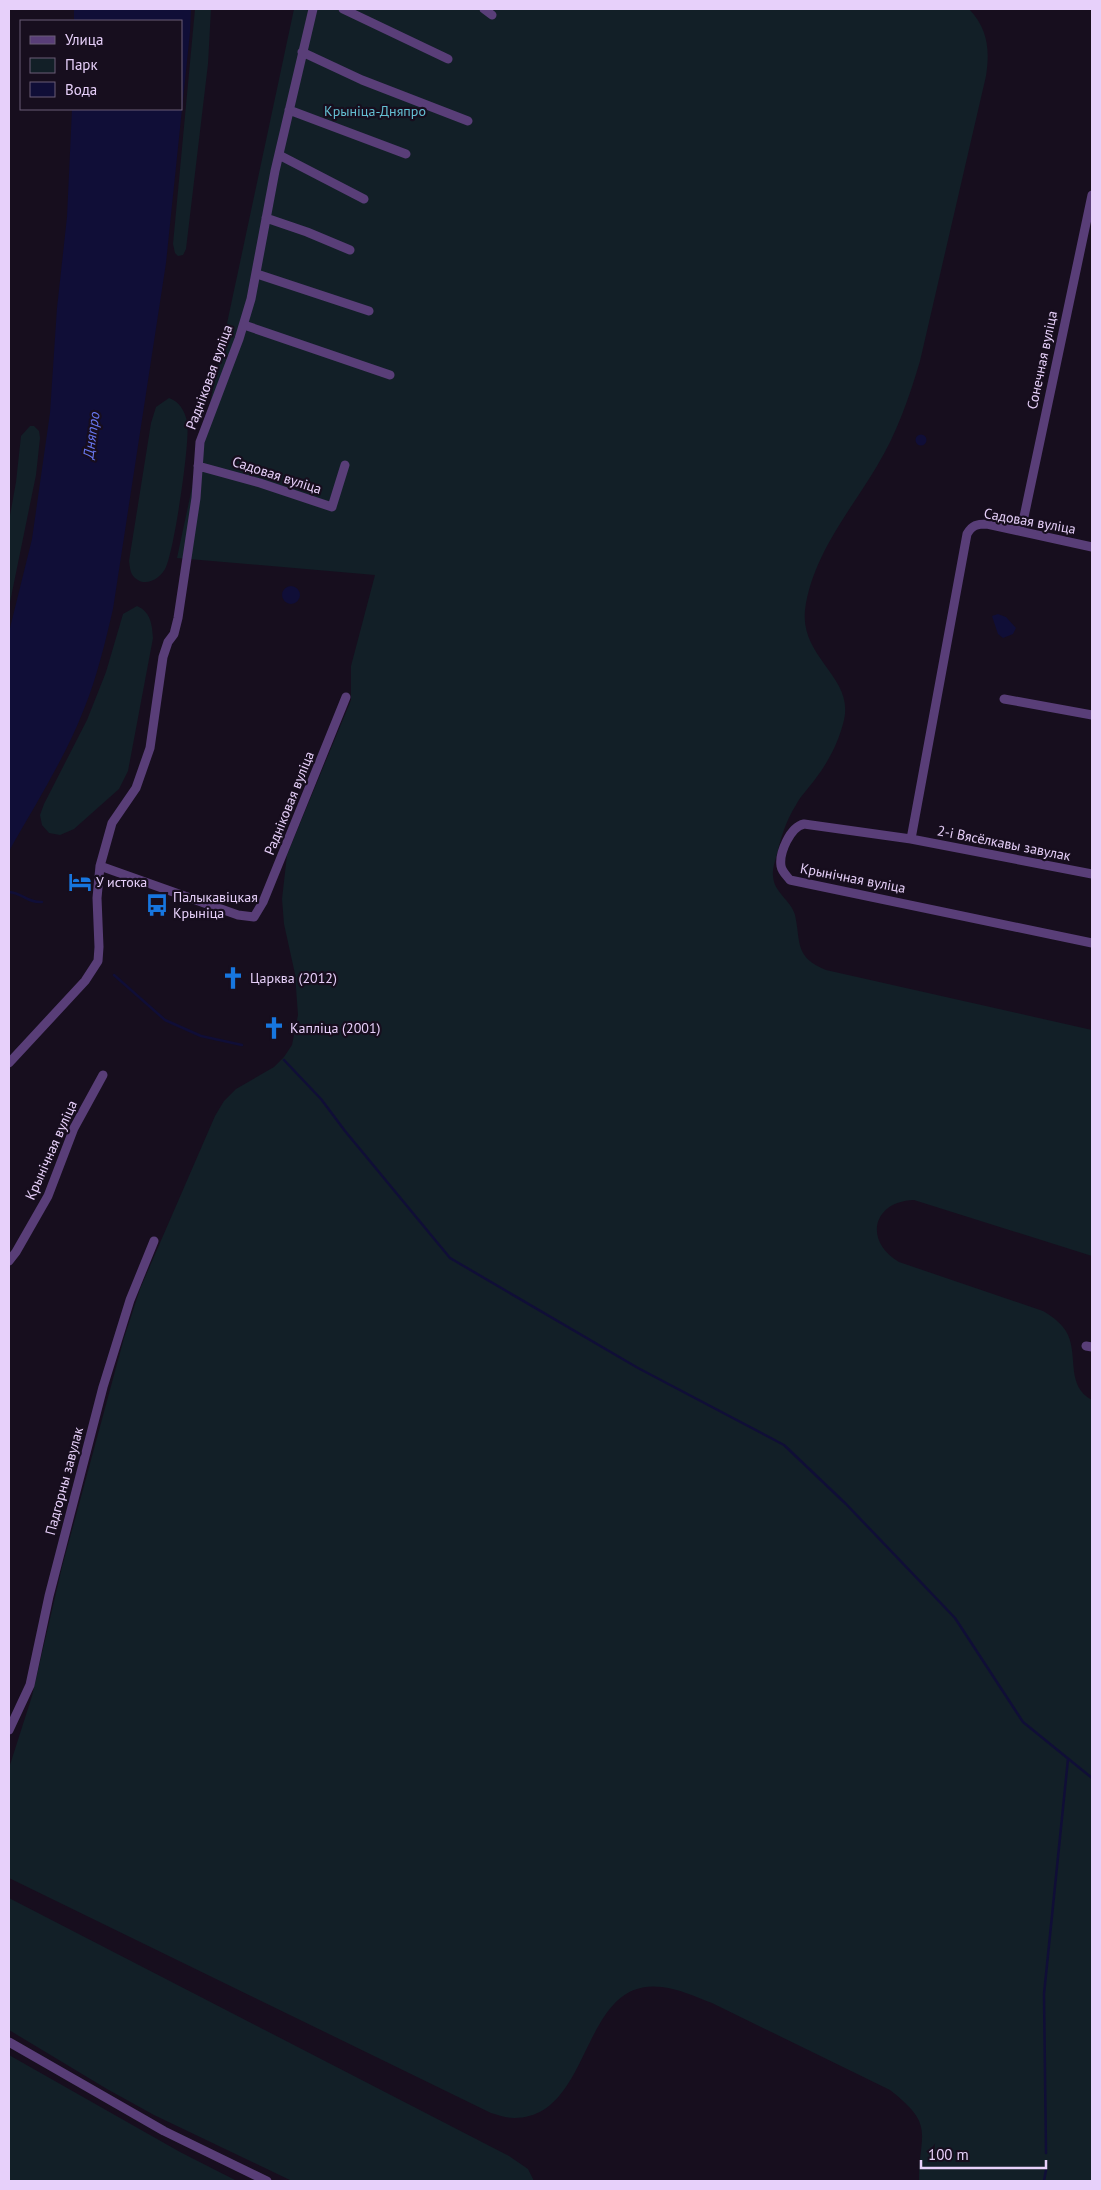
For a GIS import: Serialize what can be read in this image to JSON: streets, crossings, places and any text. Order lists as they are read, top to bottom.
{
  "streets": {
    "street": [
      "Сонечная вуліца",
      "Радніковая вуліца",
      "Садовая вуліца",
      "2-і Вясёлкавы завулак",
      "Крынічная вуліца",
      "Падгорны завулак"
    ]
  },
  "crossings": [
    ["Сонечная вуліца", "Садовая вуліца"],
    ["Радніковая вуліца", "Садовая вуліца"],
    ["Садовая вуліца", "2-і Вясёлкавы завулак"],
    ["Садовая вуліца", "Крынічная вуліца"],
    ["2-і Вясёлкавы завулак", "Крынічная вуліца"]
  ],
  "water": ["Дняпро"],
  "parks": ["Крыніца-Дняпро"],
  "places": {
    "hotel": ["У истока"],
    "bus stop": ["Палыкавіцкая Крыніца"],
    "church": ["Царква (2012)", "Капліца (2001)"]
  },
  "legend": ["Улица", "Парк", "Вода"],
  "scale_bar": "100 m"
}
